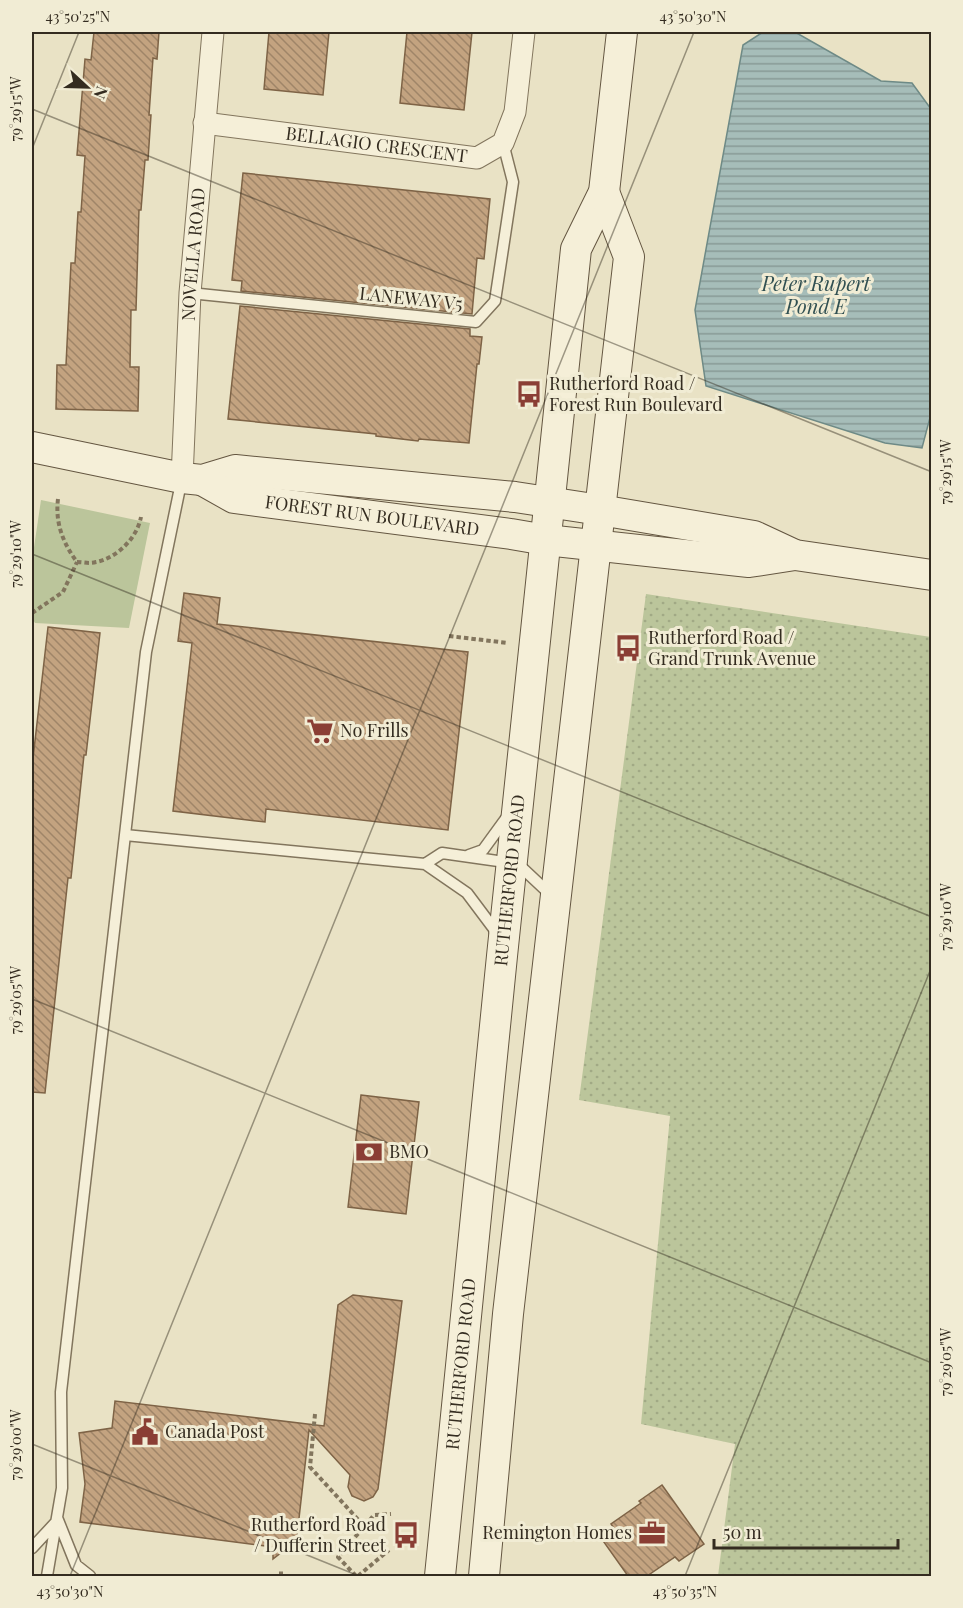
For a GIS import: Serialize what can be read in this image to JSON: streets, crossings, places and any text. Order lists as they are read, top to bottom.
{
  "streets": {
    "main road": ["FOREST RUN BOULEVARD", "RUTHERFORD ROAD"],
    "street": ["BELLAGIO CRESCENT", "NOVELLA ROAD"],
    "lane": ["LANEWAY V5"]
  },
  "crossings": [
    ["BELLAGIO CRESCENT", "NOVELLA ROAD"],
    ["BELLAGIO CRESCENT", "LANEWAY V5"],
    ["NOVELLA ROAD", "LANEWAY V5"],
    ["NOVELLA ROAD", "FOREST RUN BOULEVARD"],
    ["FOREST RUN BOULEVARD", "RUTHERFORD ROAD"]
  ],
  "water": ["Peter Rupert Pond E"],
  "places": {
    "bus stop": ["Rutherford Road / Forest Run Boulevard", "Rutherford Road / Grand Trunk Avenue", "Rutherford Road / Dufferin Street"],
    "supermarket": ["No Frills"],
    "bank": ["BMO"],
    "public building": ["Canada Post"],
    "office": ["Remington Homes"]
  },
  "scale_bar": "50 m",
  "north": "right",
  "coordinates": [
    "43°50'25\"N",
    "43°50'30\"N",
    "79°29'15\"W",
    "79°29'10\"W",
    "79°29'05\"W",
    "79°29'00\"W",
    "43°50'35\"N"
  ]
}
